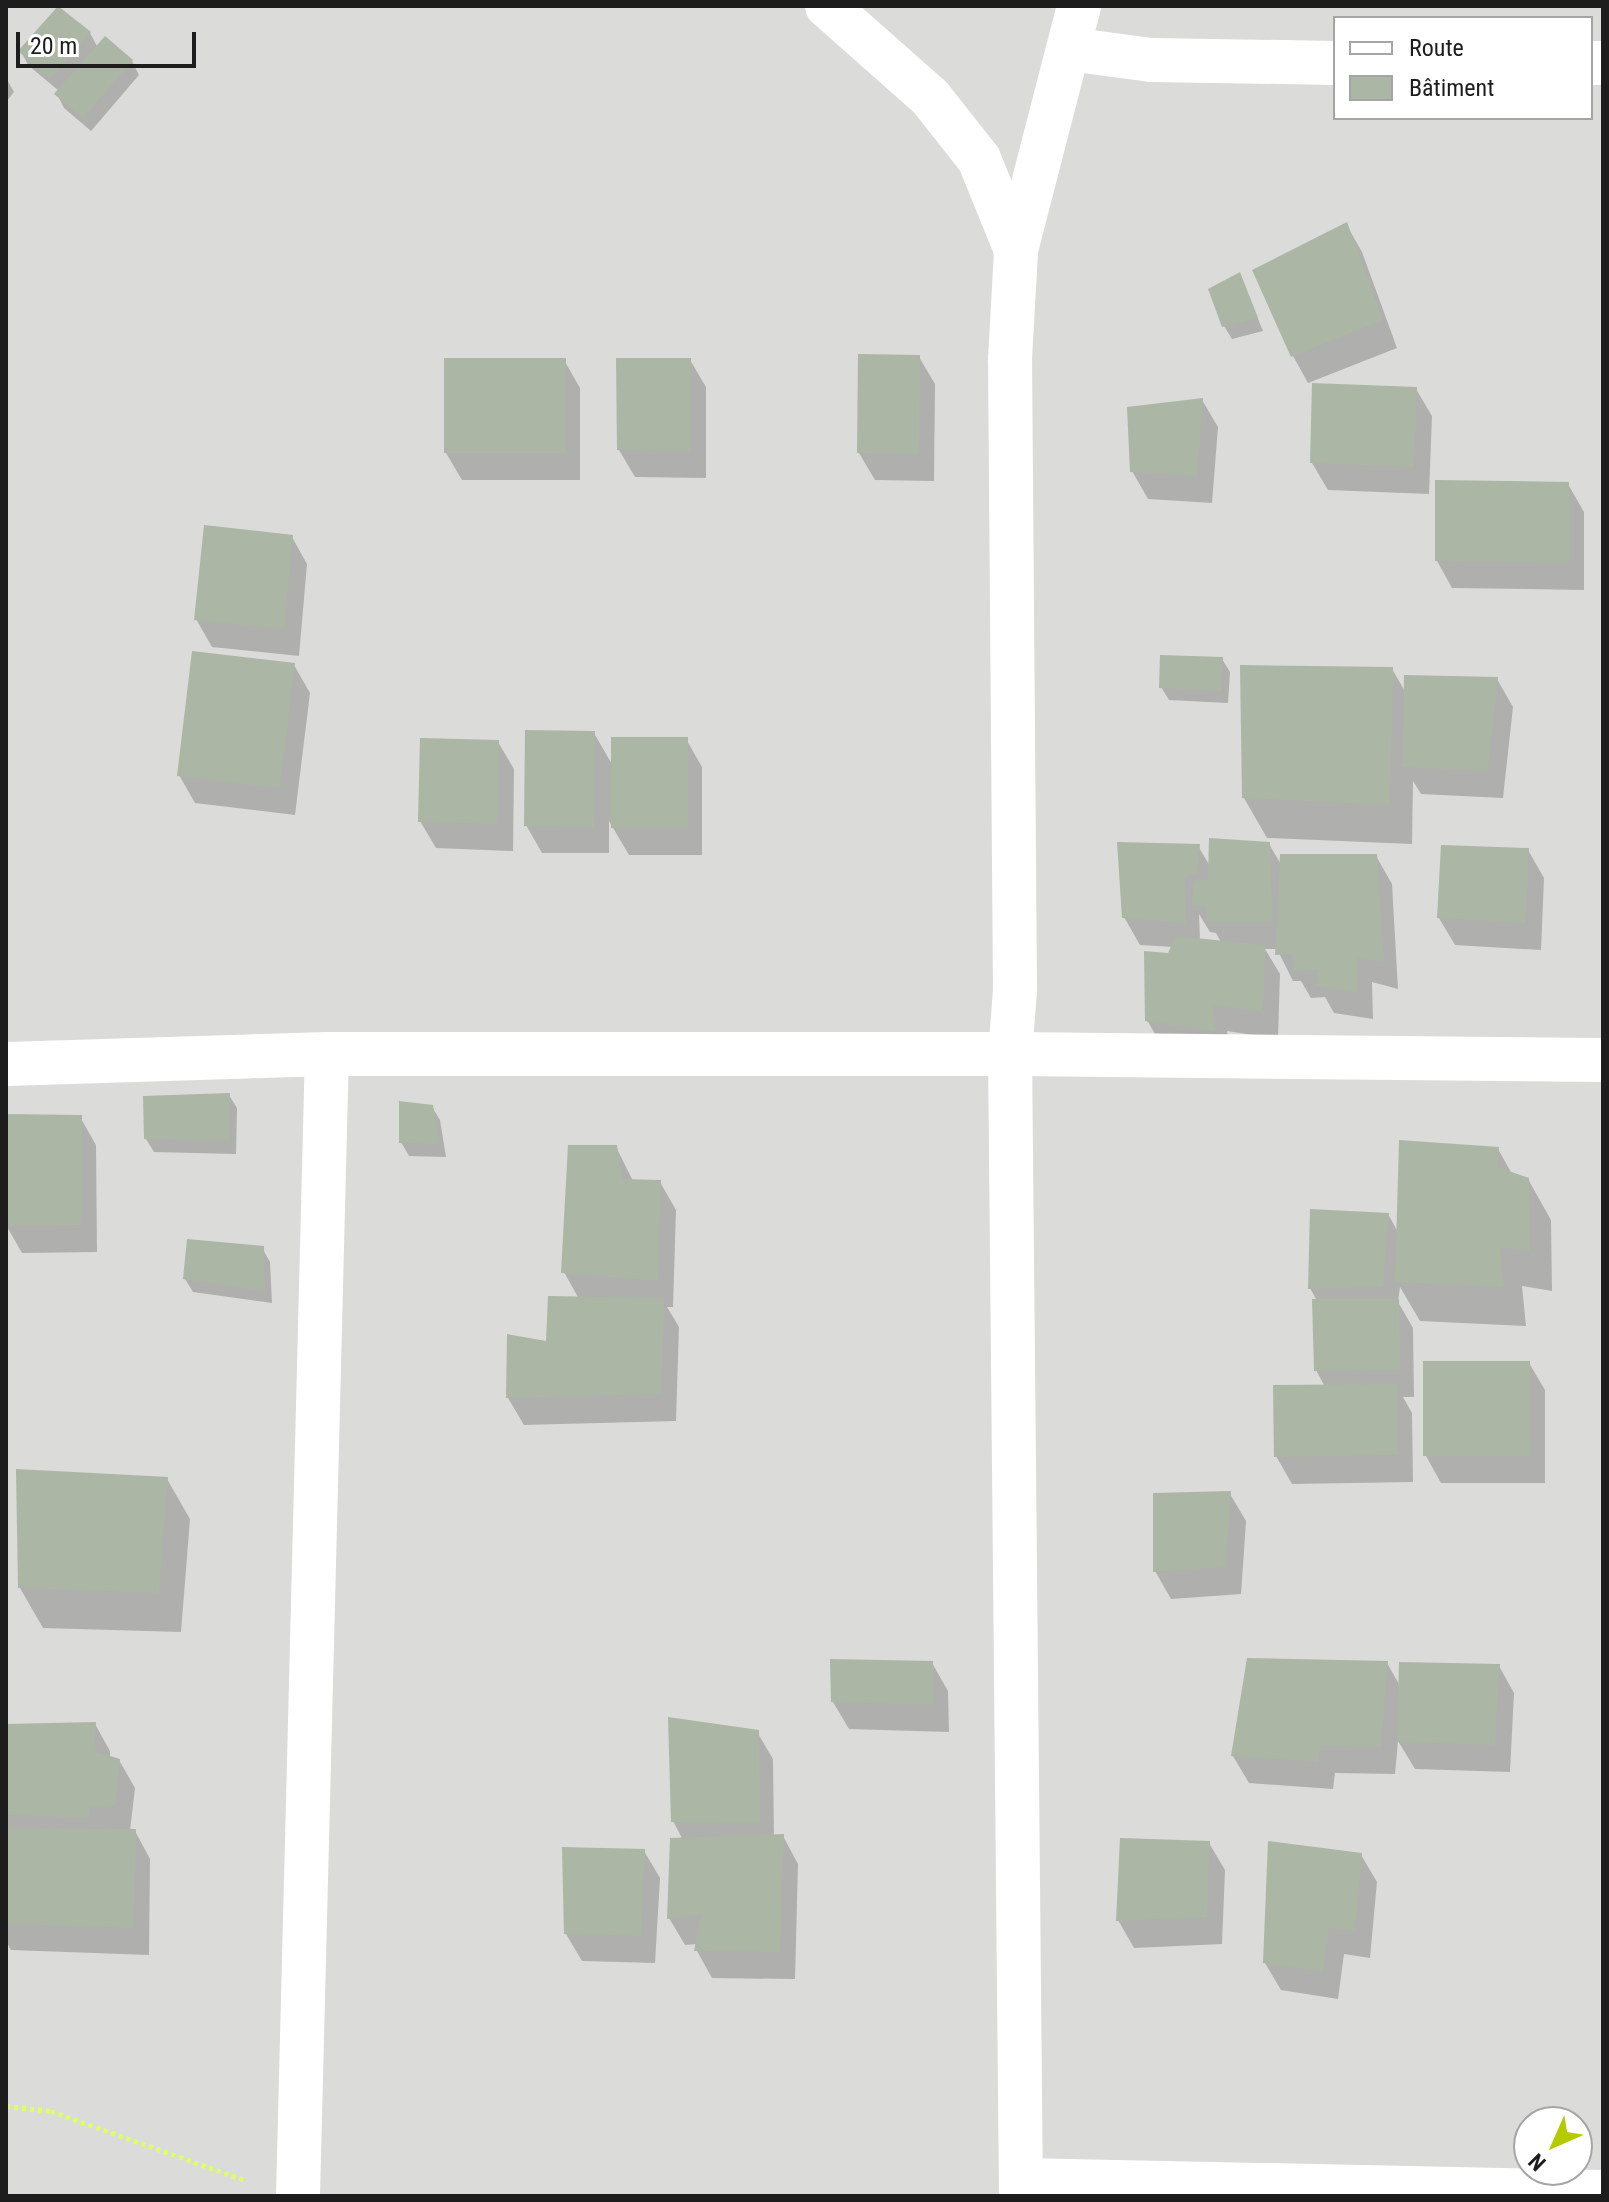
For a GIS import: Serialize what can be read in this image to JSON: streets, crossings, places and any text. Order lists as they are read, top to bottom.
{
  "legend": ["Route", "Bâtiment"],
  "scale_bar": "20 m",
  "north": "bottom left"
}
